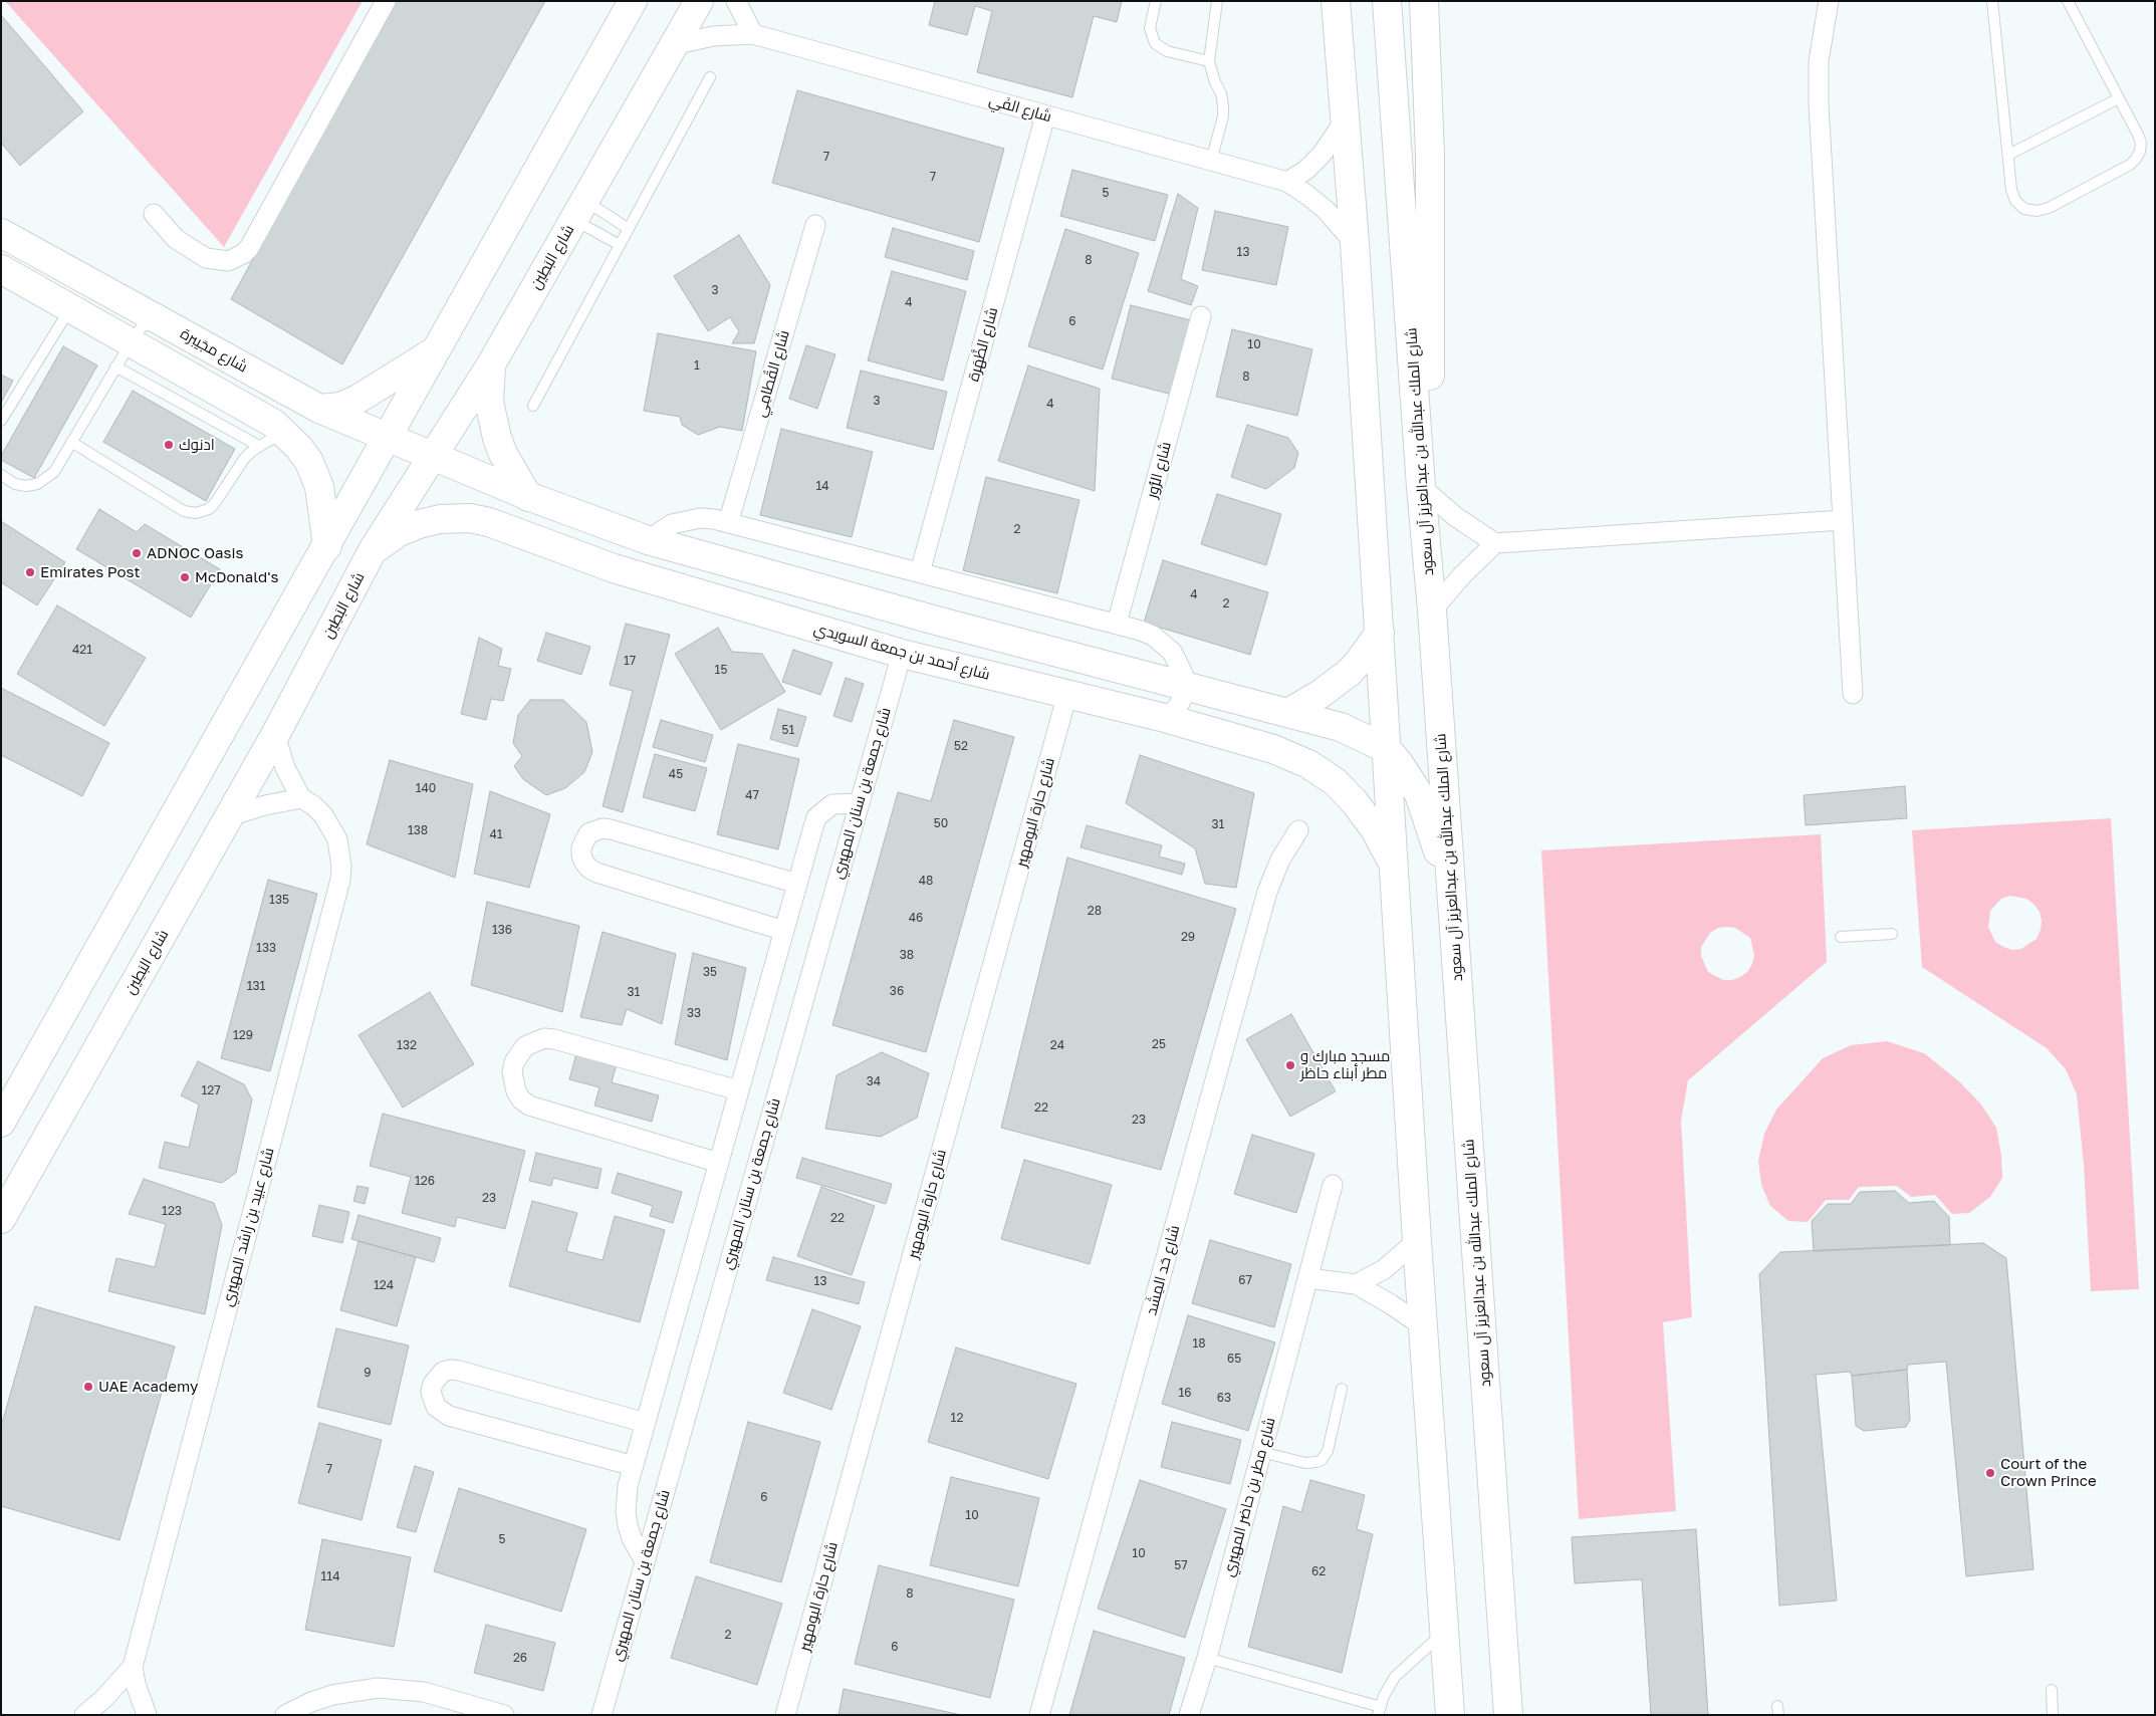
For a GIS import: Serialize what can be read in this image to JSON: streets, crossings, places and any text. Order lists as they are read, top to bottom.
{
  "streets": {
    "main road": [
      "شارع البَطِين",
      "شارع مجَيبرة",
      "شارع الملك عبدالله بن عبدالعزيز آل سعود",
      "شارع أحمد بن جمعة السويدي"
    ],
    "street": [
      "شارع الفَي",
      "شارع الظَّهَرة",
      "شارع القُطامِي",
      "شارع الزُّور",
      "شارع جمعة بن سنان المهيري",
      "شارع حارة البومهير",
      "شارع عبيد بن راشد المهيري",
      "شارع حَد المِشَد",
      "شارع مطر بن حاضر المهيري"
    ]
  },
  "crossings": [
    ["شارع الفَي", "شارع البَطِين"],
    ["شارع الفَي", "شارع الظَّهَرة"],
    ["شارع البَطِين", "شارع مجَيبرة"],
    ["شارع البَطِين", "شارع أحمد بن جمعة السويدي"],
    ["شارع البَطِين", "شارع عبيد بن راشد المهيري"],
    ["شارع أحمد بن جمعة السويدي", "شارع جمعة بن سنان المهيري"],
    ["شارع أحمد بن جمعة السويدي", "شارع حارة البومهير"]
  ],
  "places": [
    "ادنوك",
    "ADNOC Oasis",
    "Emirates Post",
    "McDonald's",
    "مسجد مبارك و مطر أبناء حاظر",
    "UAE Academy",
    "Court of the Crown Prince"
  ],
  "house_numbers": [
    "7",
    "7",
    "5",
    "13",
    "8",
    "3",
    "4",
    "6",
    "10",
    "1",
    "8",
    "3",
    "4",
    "14",
    "2",
    "4",
    "2",
    "421",
    "17",
    "15",
    "51",
    "52",
    "45",
    "140",
    "47",
    "50",
    "31",
    "138",
    "41",
    "48",
    "135",
    "28",
    "46",
    "136",
    "29",
    "133",
    "38",
    "35",
    "131",
    "36",
    "31",
    "33",
    "129",
    "25",
    "132",
    "24",
    "34",
    "127",
    "22",
    "23",
    "126",
    "23",
    "123",
    "22",
    "67",
    "13",
    "124",
    "18",
    "65",
    "9",
    "16",
    "63",
    "12",
    "7",
    "6",
    "10",
    "5",
    "10",
    "57",
    "62",
    "114",
    "8",
    "2",
    "6",
    "26"
  ]
}
